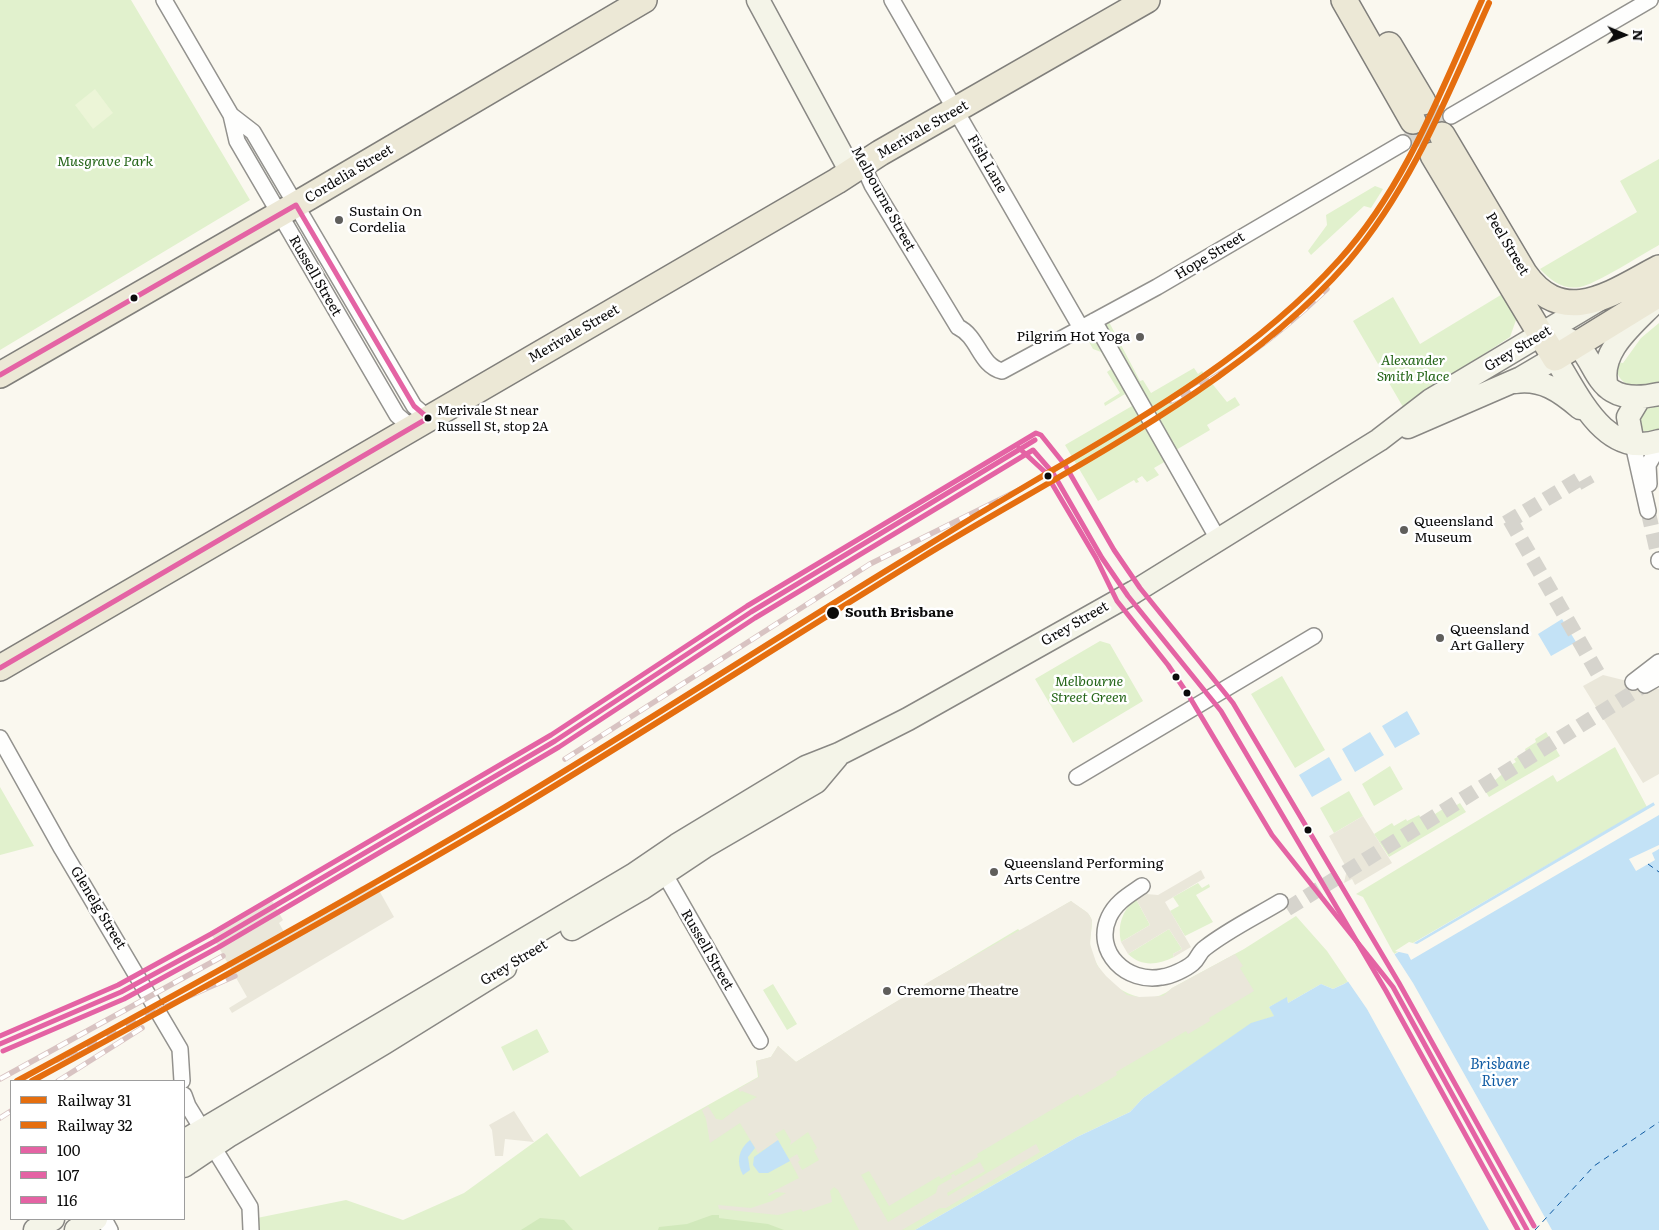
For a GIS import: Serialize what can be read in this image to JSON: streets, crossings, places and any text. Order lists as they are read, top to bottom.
{
  "streets": {
    "main road": [
      "Merivale Street",
      "Cordelia Street",
      "Peel Street",
      "Grey Street"
    ],
    "street": [
      "Fish Lane",
      "Melbourne Street",
      "Hope Street",
      "Russell Street",
      "Glenelg Street"
    ]
  },
  "crossings": [
    ["Merivale Street", "Fish Lane"],
    ["Merivale Street", "Melbourne Street"],
    ["Merivale Street", "Russell Street"],
    ["Fish Lane", "Hope Street"],
    ["Fish Lane", "Grey Street"],
    ["Cordelia Street", "Russell Street"],
    ["Melbourne Street", "Hope Street"],
    ["Peel Street", "Grey Street"],
    ["Russell Street", "Grey Street"]
  ],
  "water": ["Brisbane River"],
  "parks": ["Musgrave Park", "Alexander Smith Place", "Melbourne Street Green"],
  "places": [
    "Sustain On Cordelia",
    "Pilgrim Hot Yoga",
    "Merivale St near Russell St, stop 2A",
    "Queensland Museum",
    "South Brisbane",
    "Queensland Art Gallery",
    "Queensland Performing Arts Centre",
    "Cremorne Theatre"
  ],
  "lines": [
    "rail line 31",
    "rail line 32",
    "transit line 100",
    "transit line 116",
    "transit line 107"
  ],
  "legend": [
    "Railway 31",
    "Railway 32",
    "100",
    "107",
    "116"
  ],
  "north": "right"
}
